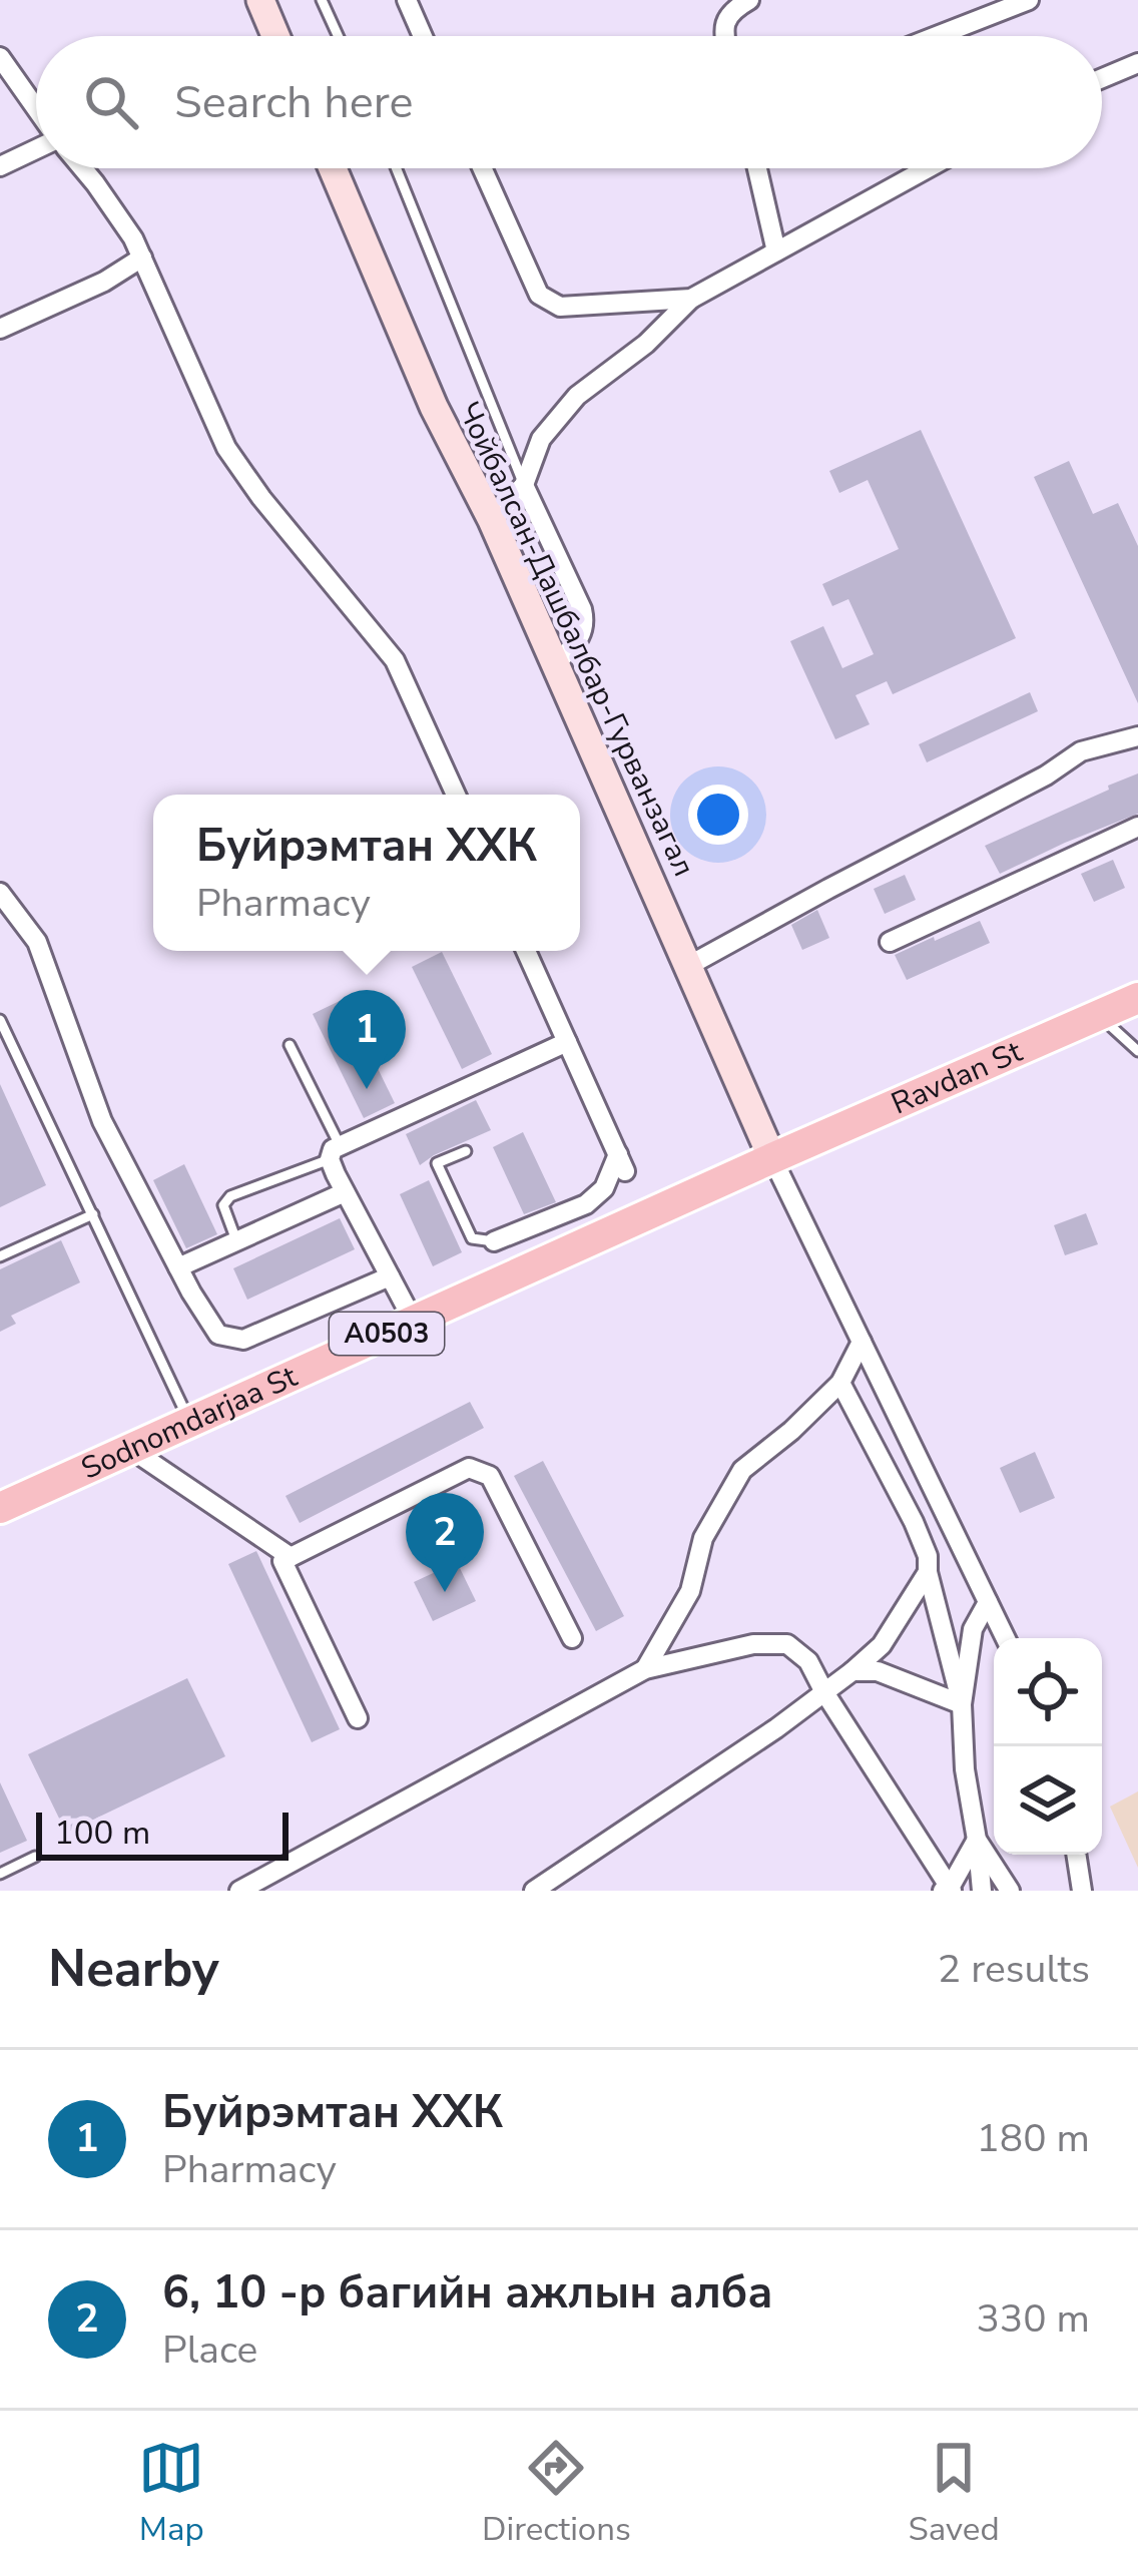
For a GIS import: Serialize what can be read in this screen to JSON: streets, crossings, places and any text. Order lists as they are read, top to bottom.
{
  "streets": {
    "main road": ["Ravdan St", "A0503", "Sodnomdarjaa St"],
    "street": ["Чойбалсан-Дашбалбар-Гурванзагал"]
  },
  "crossings": [
    ["Чойбалсан-Дашбалбар-Гурванзагал", "Ravdan St"],
    ["Чойбалсан-Дашбалбар-Гурванзагал", "Sodnomdarjaa St"],
    ["Ravdan St", "Sodnomdarjaa St"]
  ],
  "scale_bar": "100 m",
  "page": {
    "search": "Search here",
    "popup": ["Буйрэмтан ХХК", "Pharmacy"],
    "pins": ["1", "2"],
    "scale": "100 m",
    "heading": ["Nearby", "2 results"],
    "list": [
      {
        "mark": "1",
        "name": "Буйрэмтан ХХК",
        "note": "Pharmacy",
        "value": "180 m"
      },
      {
        "mark": "2",
        "name": "6, 10 -р багийн ажлын алба",
        "note": "Place",
        "value": "330 m"
      }
    ],
    "nav": ["Map", "Directions", "Saved"]
  }
}
